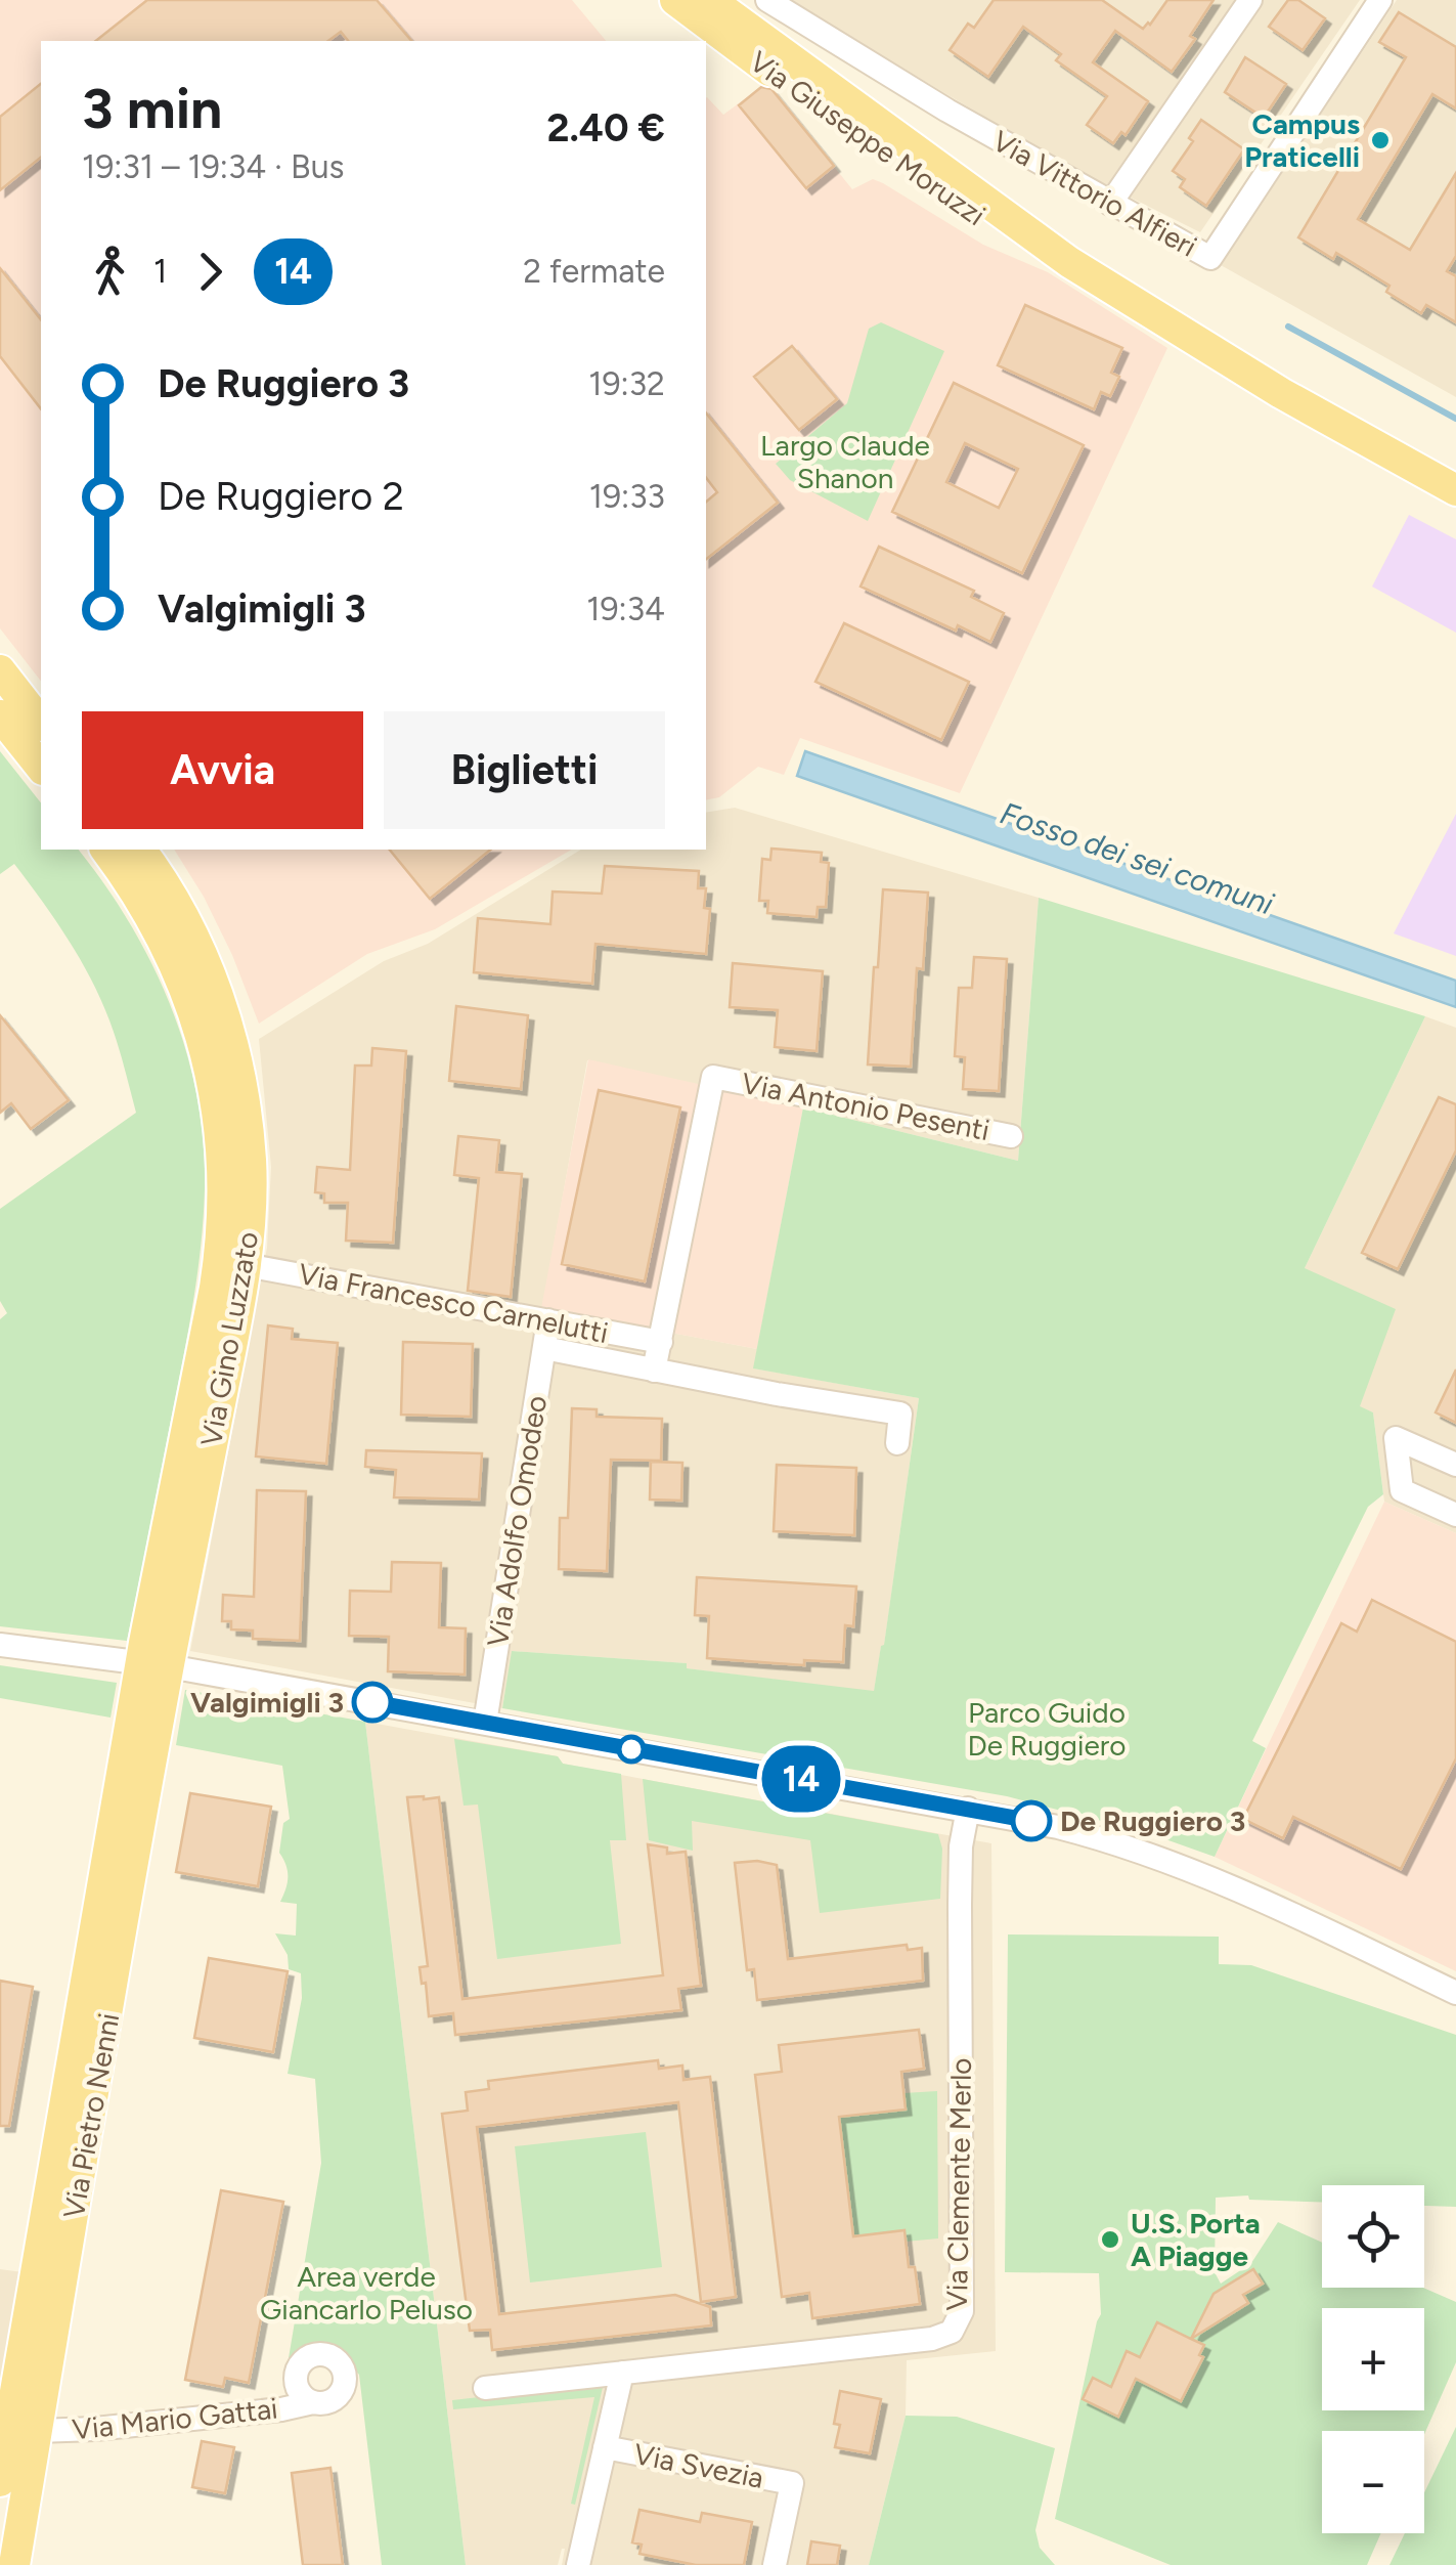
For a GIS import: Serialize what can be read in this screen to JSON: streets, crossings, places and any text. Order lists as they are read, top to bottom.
{
  "streets": {
    "main road": ["Via Giuseppe Moruzzi", "Via Gino Luzzato", "Via Pietro Nenni"],
    "street": [
      "Via Vittorio Alfieri",
      "Via Antonio Pesenti",
      "Via Francesco Carnelutti",
      "Via Adolfo Omodeo",
      "Via Clemente Merlo",
      "Via Mario Gattai",
      "Via Svezia"
    ]
  },
  "crossings": [
    ["Via Antonio Pesenti", "Via Francesco Carnelutti"],
    ["Via Francesco Carnelutti", "Via Gino Luzzato"],
    ["Via Francesco Carnelutti", "Via Adolfo Omodeo"],
    ["Via Gino Luzzato", "Via Pietro Nenni"],
    ["Via Pietro Nenni", "Via Mario Gattai"],
    ["Via Clemente Merlo", "Via Svezia"]
  ],
  "water": ["Fosso dei sei comuni"],
  "parks": ["Largo Claude Shanon", "Parco Guido De Ruggiero", "Area verde Giancarlo Peluso"],
  "places": [
    "Campus Praticelli",
    "Valgimigli 3",
    "De Ruggiero 3",
    "U.S. Porta A Piagge"
  ],
  "lines": ["bus line 14"],
  "page": {
    "on_map": "14",
    "heading": ["3 min", "19:31 – 19:34 · Bus", "2.40 €"],
    "legs": ["1", "14", "2 fermate"],
    "list": [
      {
        "name": "De Ruggiero 3",
        "value": "19:32"
      },
      {
        "name": "De Ruggiero 2",
        "value": "19:33"
      },
      {
        "name": "Valgimigli 3",
        "value": "19:34"
      }
    ],
    "buttons": ["Avvia", "Biglietti"],
    "map_buttons": ["+", "−"]
  }
}
